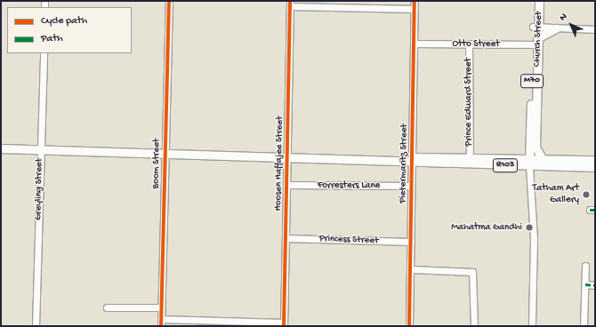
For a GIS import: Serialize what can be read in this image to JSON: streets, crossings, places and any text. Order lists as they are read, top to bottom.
{
  "streets": {
    "main road": ["Church Street", "M70", "R103"],
    "street": [
      "Otto Street",
      "Prince Edward Street",
      "Boom Street",
      "Hoosen Haffajee Street",
      "Pietermaritz Street",
      "Forresters Lane",
      "Greyling Street",
      "Princess Street"
    ]
  },
  "crossings": [
    ["Church Street", "Otto Street"],
    ["Church Street", "R103"],
    ["Otto Street", "Prince Edward Street"],
    ["Otto Street", "Pietermaritz Street"],
    ["Prince Edward Street", "R103"],
    ["Boom Street", "R103"],
    ["Hoosen Haffajee Street", "R103"],
    ["Hoosen Haffajee Street", "Forresters Lane"],
    ["Hoosen Haffajee Street", "Princess Street"],
    ["Pietermaritz Street", "R103"],
    ["Pietermaritz Street", "Forresters Lane"],
    ["Pietermaritz Street", "Princess Street"],
    ["R103", "Greyling Street"]
  ],
  "places": ["Tatham Art Gallery", "Mahatma Gandhi"],
  "legend": ["Cycle path", "Path"],
  "north": "top left"
}
